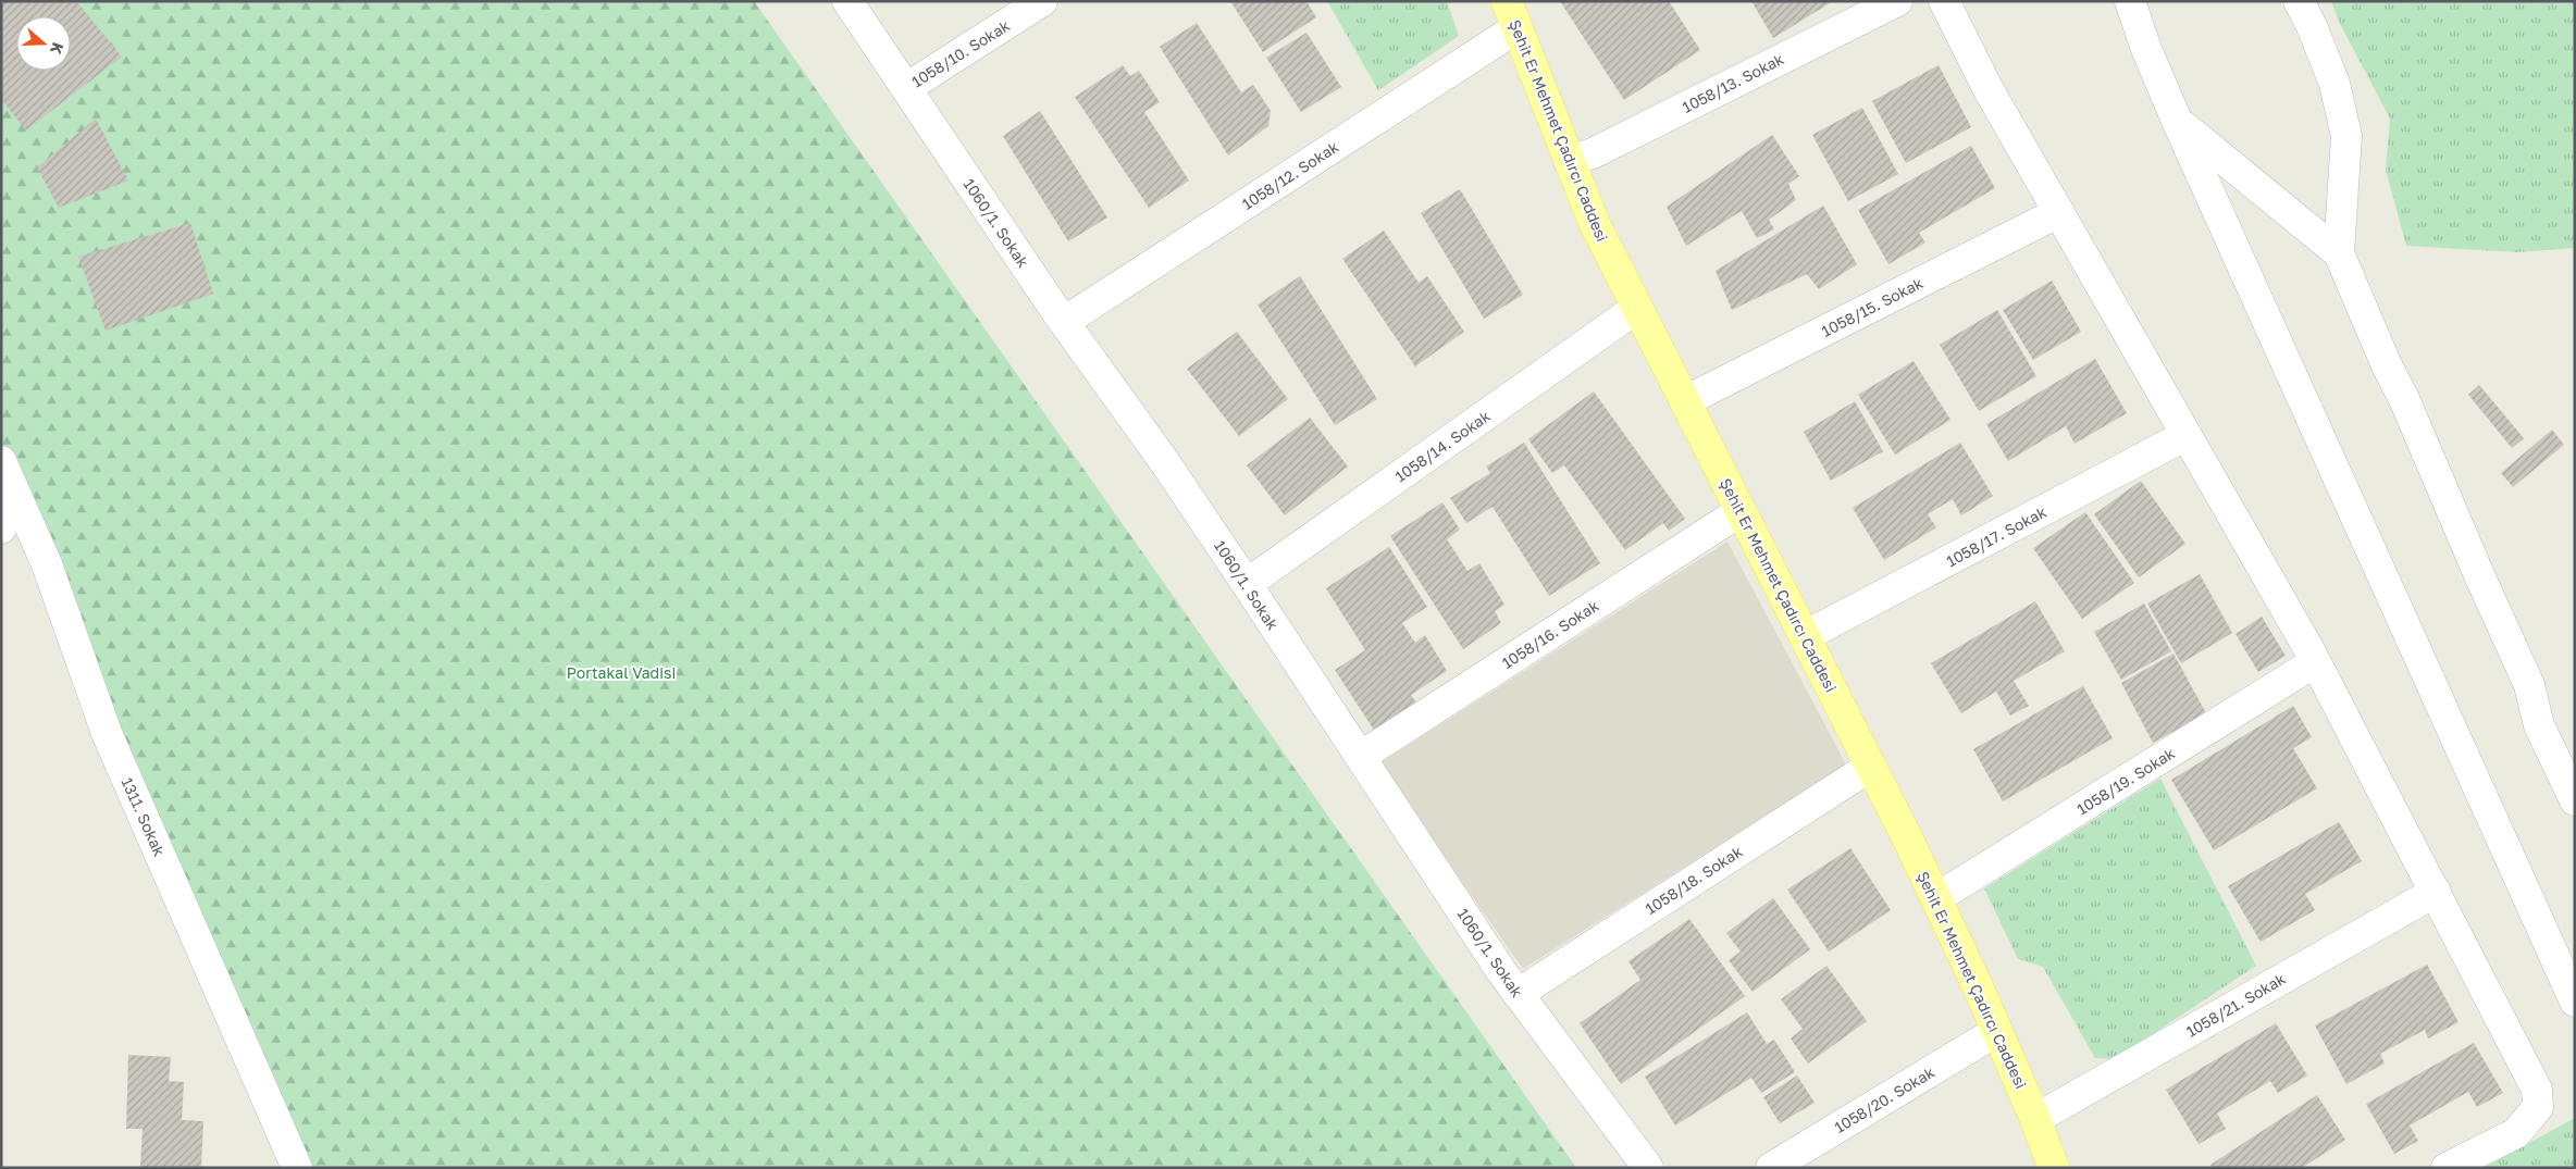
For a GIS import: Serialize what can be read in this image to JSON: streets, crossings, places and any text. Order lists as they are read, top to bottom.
{
  "streets": {
    "main road": ["Şehit Er Mehmet Çadırcı Caddesi"],
    "street": [
      "1058/10. Sokak",
      "1058/13. Sokak",
      "1058/12. Sokak",
      "1060/1. Sokak",
      "1058/15. Sokak",
      "1058/14. Sokak",
      "1058/17. Sokak",
      "1058/16. Sokak",
      "1058/19. Sokak",
      "1311. Sokak",
      "1058/18. Sokak",
      "1058/21. Sokak",
      "1058/20. Sokak"
    ]
  },
  "crossings": [
    ["1058/10. Sokak", "1060/1. Sokak"],
    ["1058/13. Sokak", "Şehit Er Mehmet Çadırcı Caddesi"],
    ["Şehit Er Mehmet Çadırcı Caddesi", "1058/12. Sokak"],
    ["Şehit Er Mehmet Çadırcı Caddesi", "1058/15. Sokak"],
    ["Şehit Er Mehmet Çadırcı Caddesi", "1058/14. Sokak"],
    ["Şehit Er Mehmet Çadırcı Caddesi", "1058/17. Sokak"],
    ["Şehit Er Mehmet Çadırcı Caddesi", "1058/16. Sokak"],
    ["Şehit Er Mehmet Çadırcı Caddesi", "1058/19. Sokak"],
    ["Şehit Er Mehmet Çadırcı Caddesi", "1058/18. Sokak"],
    ["Şehit Er Mehmet Çadırcı Caddesi", "1058/21. Sokak"],
    ["Şehit Er Mehmet Çadırcı Caddesi", "1058/20. Sokak"],
    ["1058/12. Sokak", "1060/1. Sokak"],
    ["1060/1. Sokak", "1058/14. Sokak"],
    ["1060/1. Sokak", "1058/16. Sokak"],
    ["1060/1. Sokak", "1058/18. Sokak"]
  ],
  "parks": ["Portakal Vadisi"],
  "north": "right"
}
